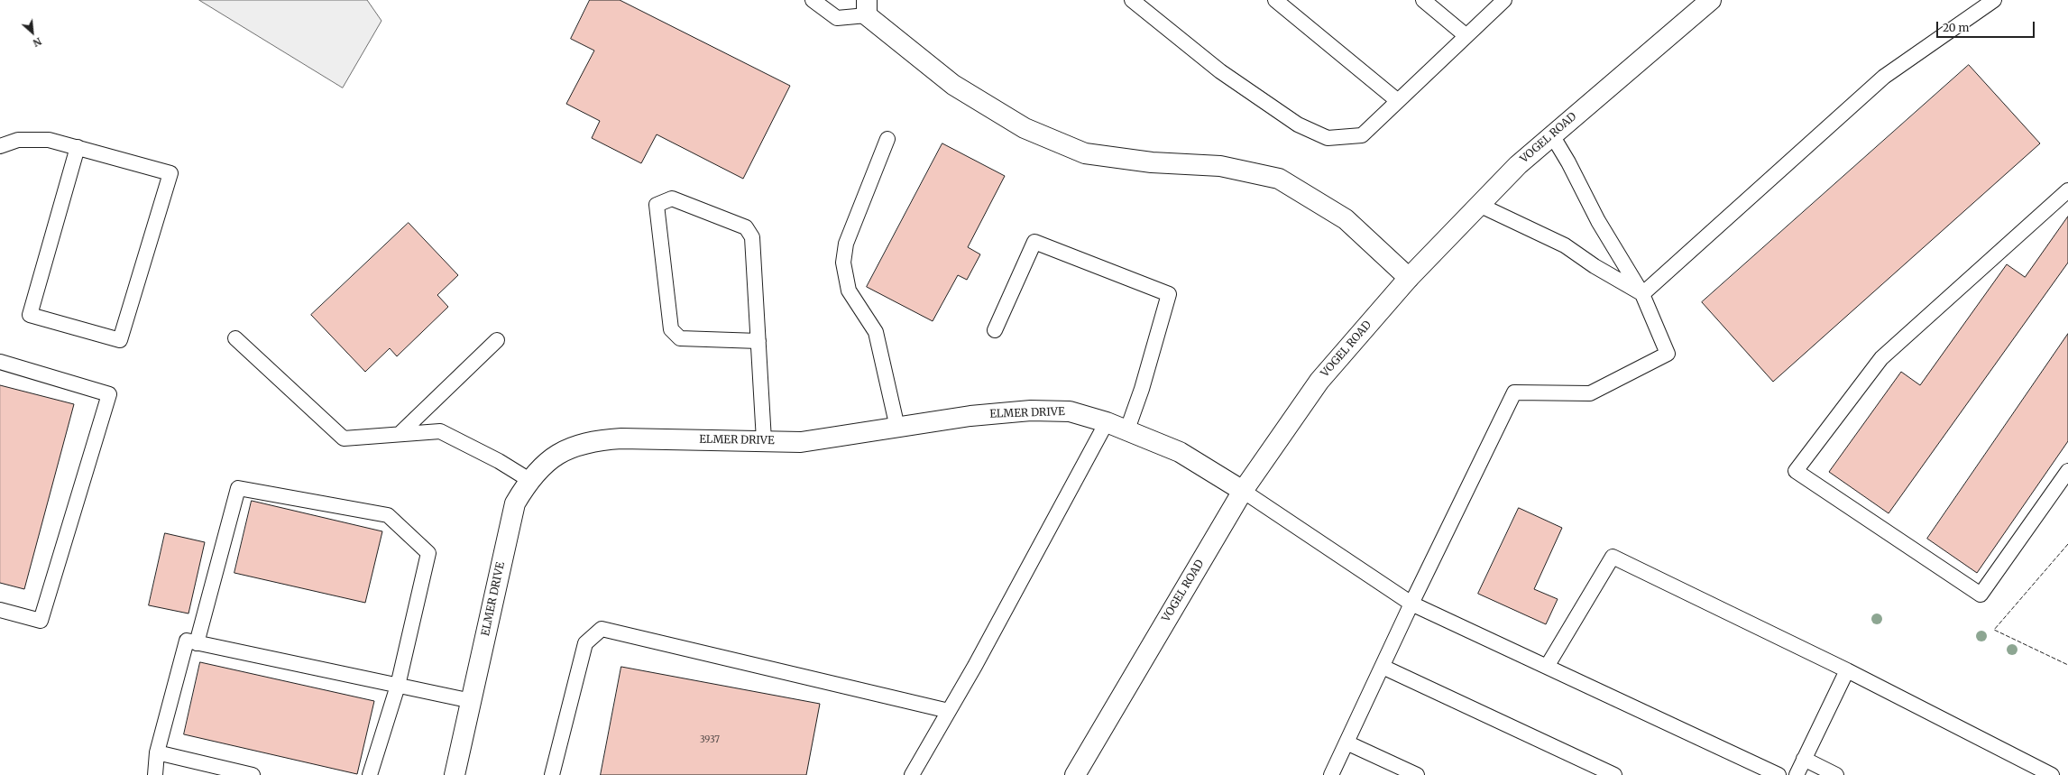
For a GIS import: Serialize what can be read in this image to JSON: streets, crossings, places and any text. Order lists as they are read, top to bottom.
{
  "streets": {
    "street": ["VOGEL ROAD", "ELMER DRIVE"]
  },
  "crossings": [
    ["VOGEL ROAD", "ELMER DRIVE"]
  ],
  "house_numbers": ["3937"],
  "scale_bar": "20 m",
  "north": "bottom right"
}
